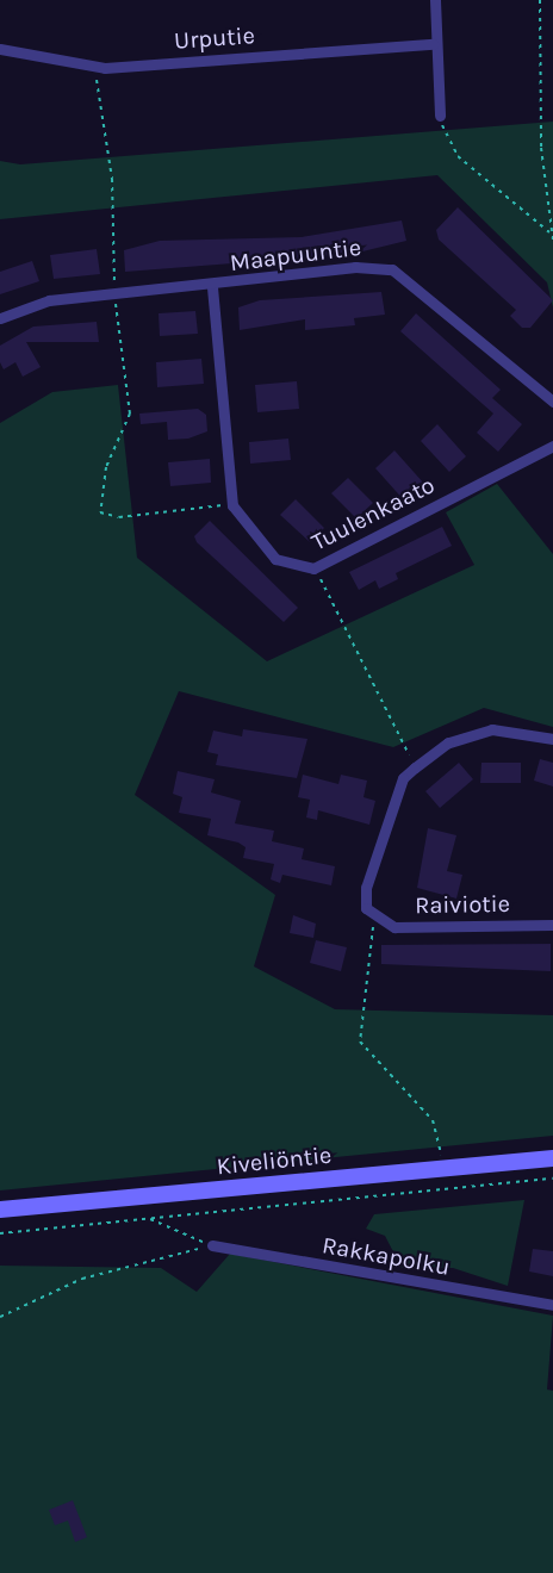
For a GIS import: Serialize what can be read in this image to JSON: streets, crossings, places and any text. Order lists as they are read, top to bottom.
{
  "streets": {
    "street": [
      "Urputie",
      "Maapuuntie",
      "Tuulenkaato",
      "Raiviotie",
      "Kiveliöntie",
      "Rakkapolku"
    ]
  }
}
